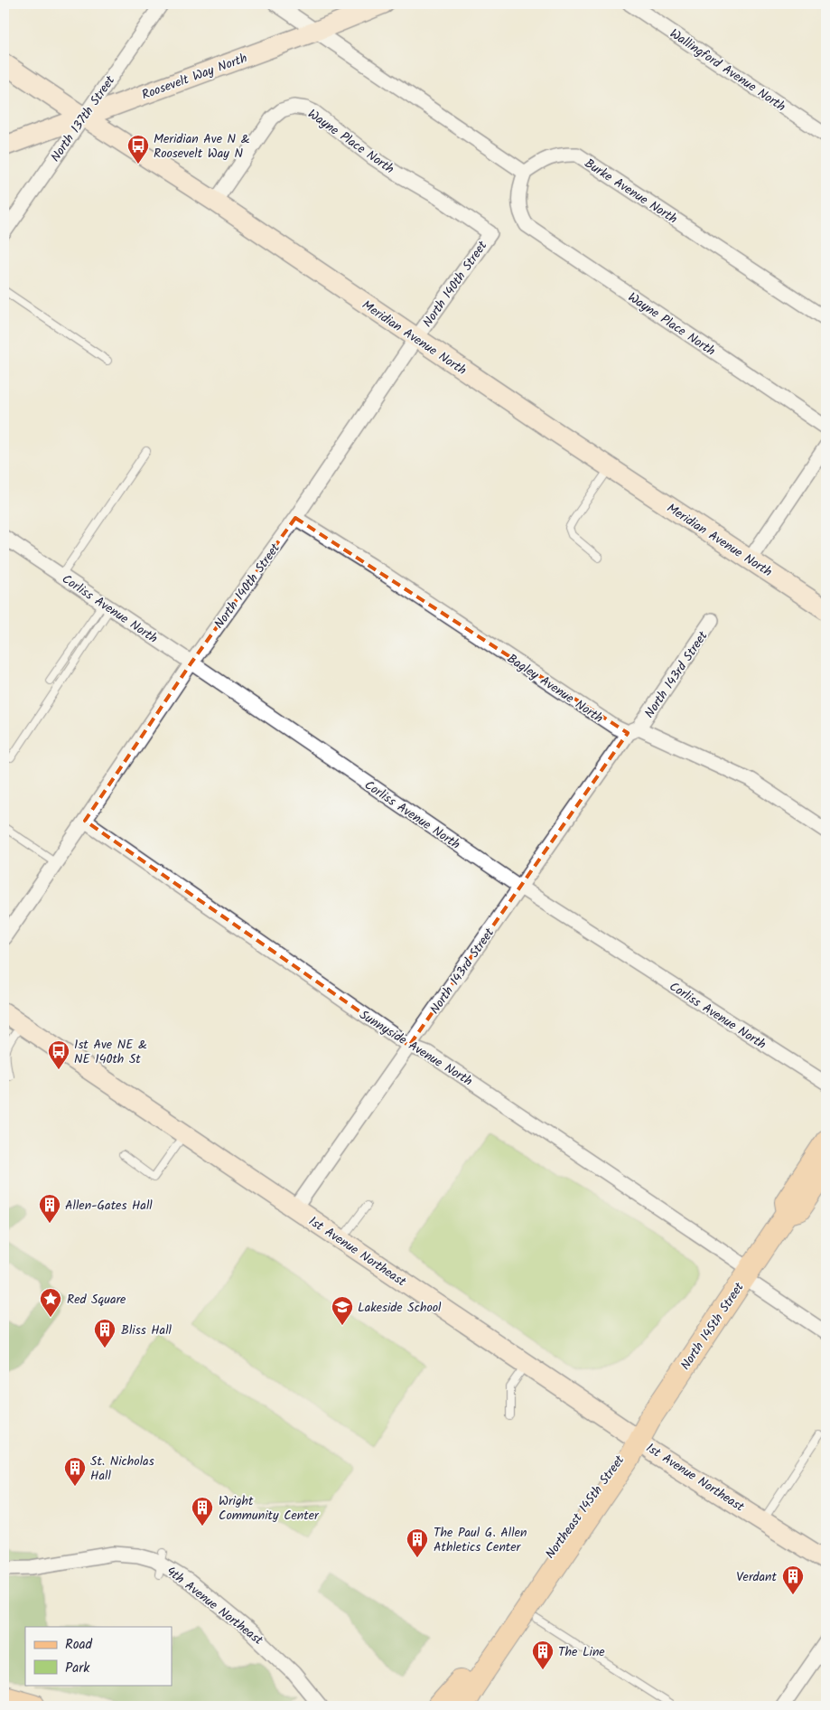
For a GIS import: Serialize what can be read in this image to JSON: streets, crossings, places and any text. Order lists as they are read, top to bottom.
{
  "streets": {
    "main road": ["North 145th Street", "Northeast 145th Street"],
    "street": [
      "Wallingford Avenue North",
      "Roosevelt Way North",
      "North 137th Street",
      "Wayne Place North",
      "Burke Avenue North",
      "North 140th Street",
      "Meridian Avenue North",
      "Corliss Avenue North",
      "North 143rd Street",
      "Bagley Avenue North",
      "Sunnyside Avenue North",
      "1st Avenue Northeast",
      "4th Avenue Northeast"
    ]
  },
  "crossings": [
    ["Roosevelt Way North", "North 137th Street"],
    ["Roosevelt Way North", "Meridian Avenue North"],
    ["North 137th Street", "Meridian Avenue North"],
    ["Wayne Place North", "Burke Avenue North"],
    ["Wayne Place North", "North 140th Street"],
    ["Wayne Place North", "Meridian Avenue North"],
    ["North 140th Street", "Meridian Avenue North"],
    ["North 140th Street", "Corliss Avenue North"],
    ["North 140th Street", "Bagley Avenue North"],
    ["North 140th Street", "Sunnyside Avenue North"],
    ["Corliss Avenue North", "North 143rd Street"],
    ["North 143rd Street", "Bagley Avenue North"],
    ["North 143rd Street", "Sunnyside Avenue North"],
    ["North 143rd Street", "1st Avenue Northeast"],
    ["Sunnyside Avenue North", "North 145th Street"],
    ["1st Avenue Northeast", "North 145th Street"],
    ["1st Avenue Northeast", "Northeast 145th Street"],
    ["North 145th Street", "Northeast 145th Street"]
  ],
  "places": {
    "bus stop": ["Meridian Ave N & Roosevelt Way N", "1st Ave NE & NE 140th St"],
    "building": [
      "Allen-Gates Hall",
      "Bliss Hall",
      "St. Nicholas Hall",
      "Wright Community Center",
      "The Paul G. Allen Athletics Center",
      "Verdant",
      "The Line"
    ],
    "place": ["Red Square"],
    "school or university": ["Lakeside School"]
  },
  "legend": ["Road", "Park"]
}
